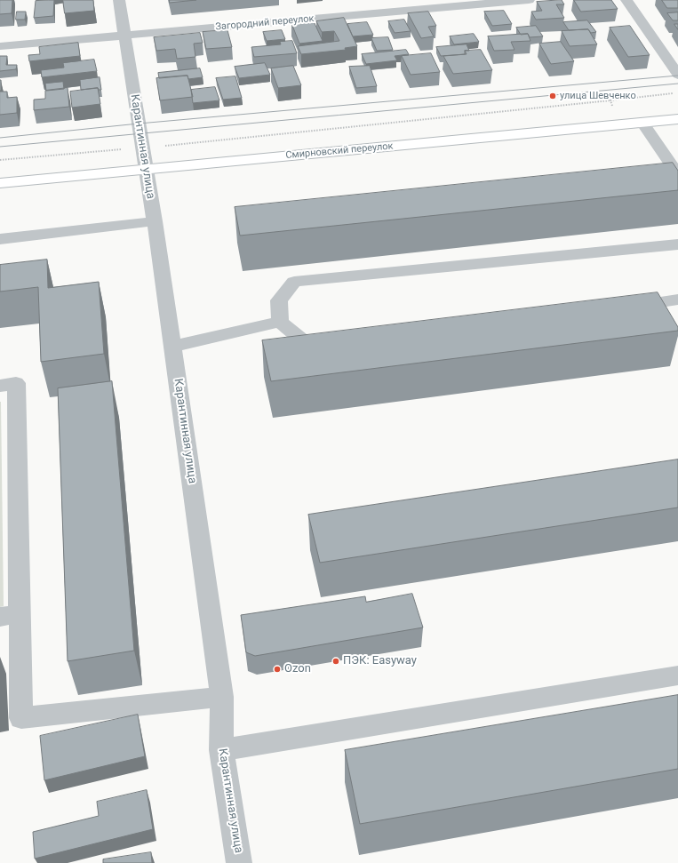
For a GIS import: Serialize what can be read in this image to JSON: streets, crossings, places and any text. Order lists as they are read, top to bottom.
{
  "streets": {
    "main road": ["Смирновский переулок"],
    "street": ["Загородний переулок", "Карантинная улица"]
  },
  "crossings": [
    ["Загородний переулок", "Карантинная улица"],
    ["Карантинная улица", "Смирновский переулок"]
  ],
  "places": ["улица Шевченко", "ПЭК: Easyway", "Ozon"]
}
